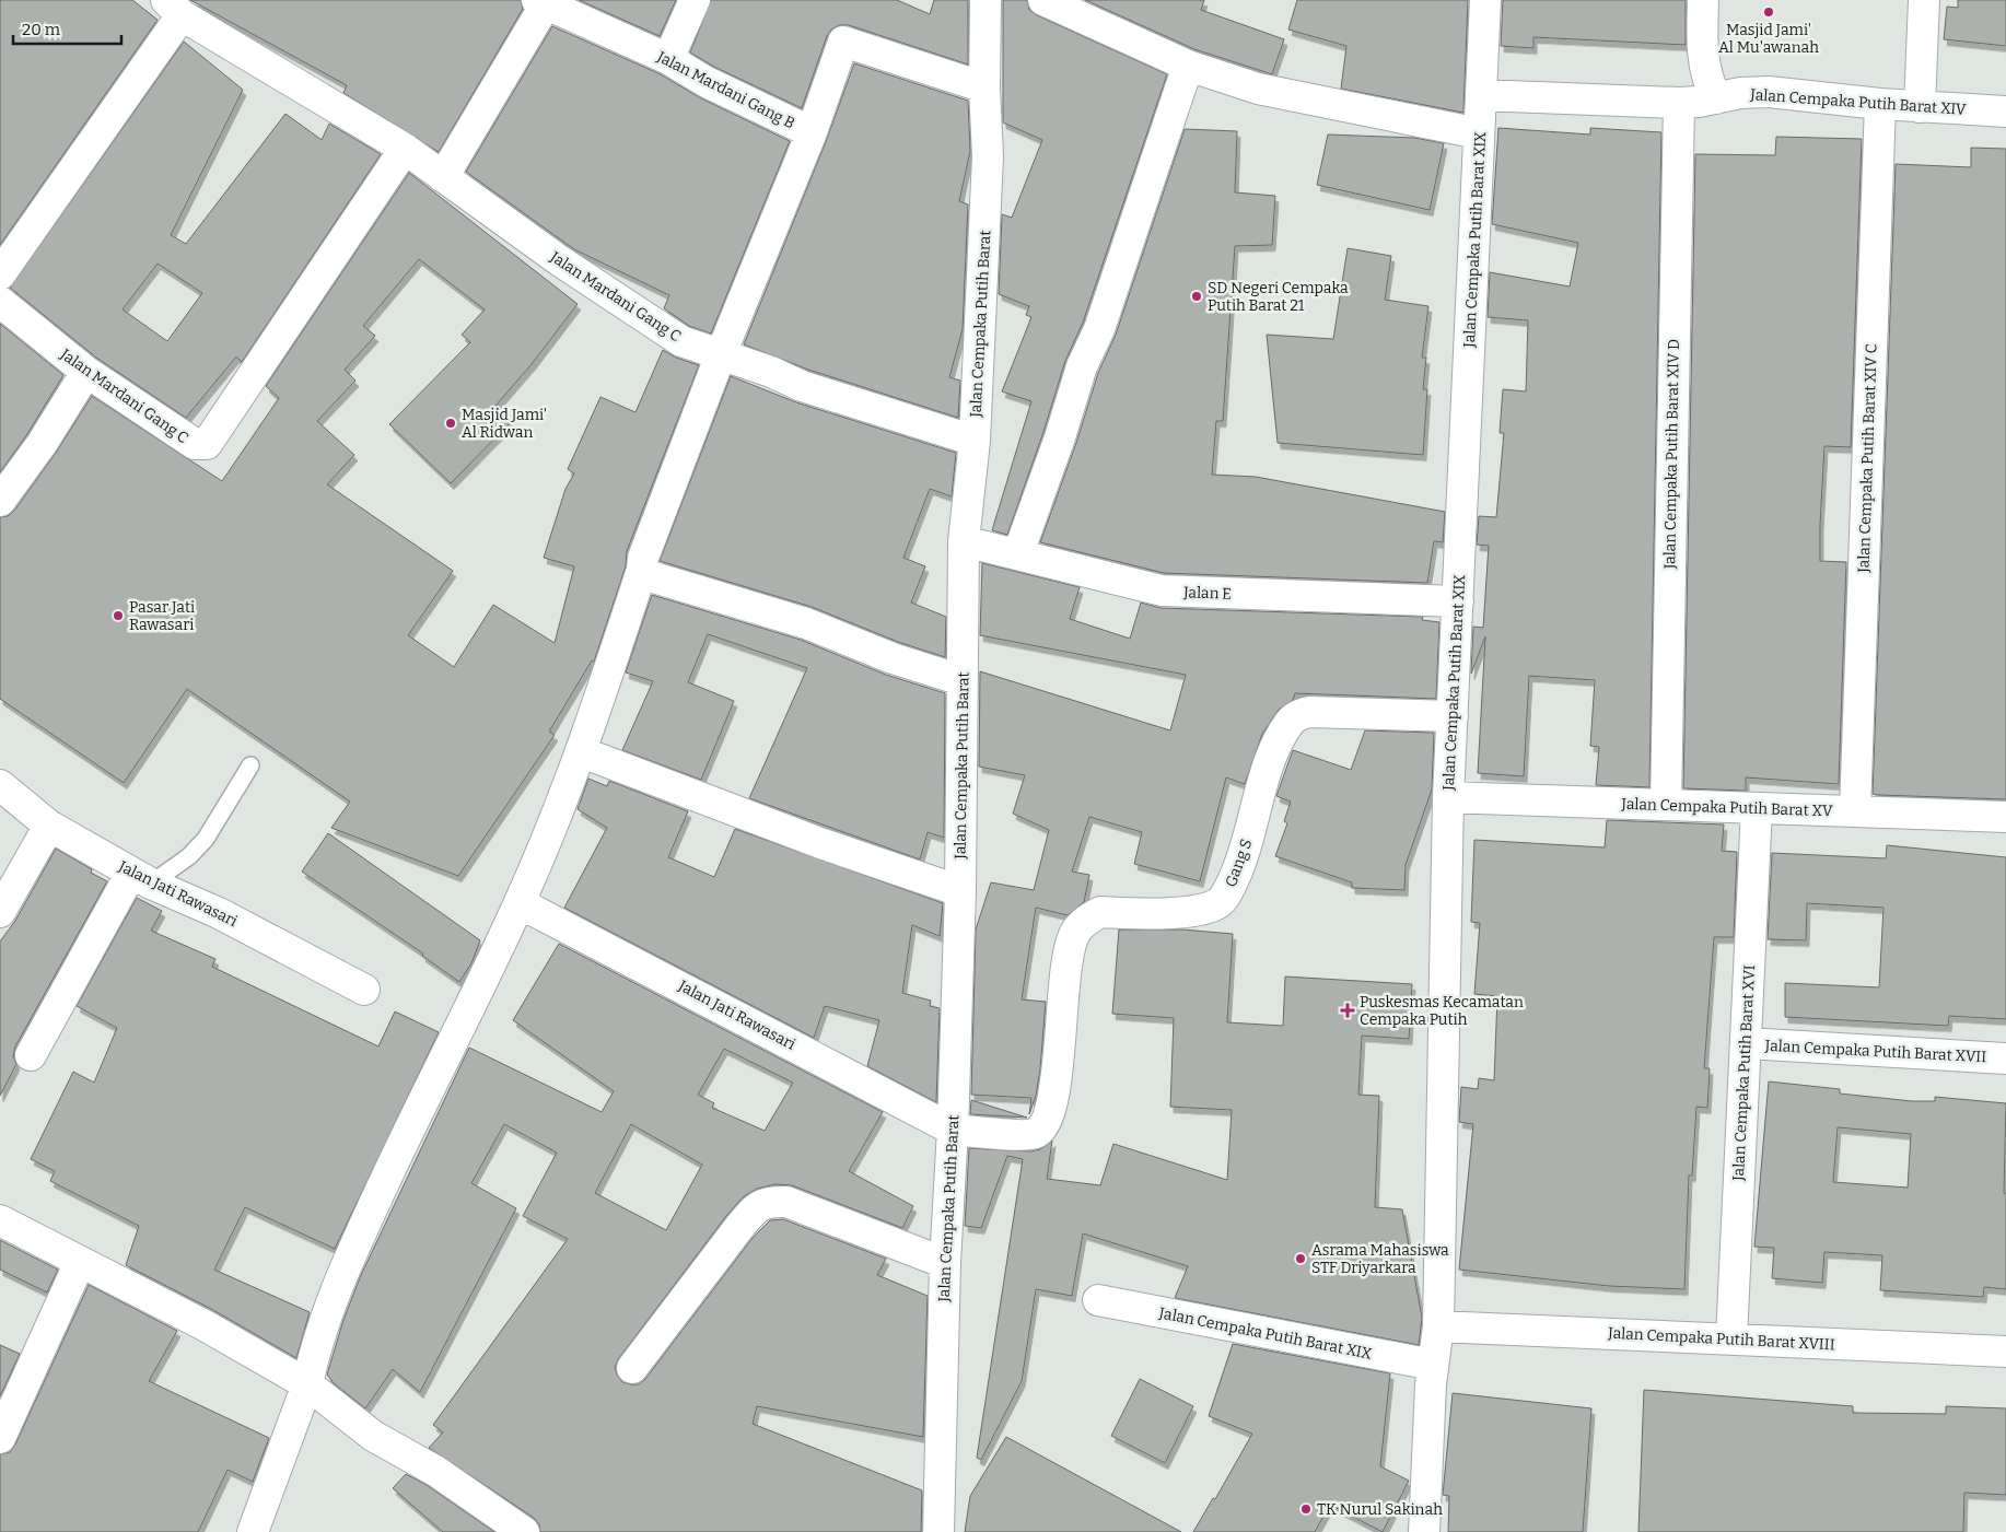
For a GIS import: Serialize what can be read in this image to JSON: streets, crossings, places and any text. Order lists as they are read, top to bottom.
{
  "streets": {
    "street": [
      "Jalan Mardani Gang B",
      "Jalan Cempaka Putih Barat XIV",
      "Jalan Cempaka Putih Barat XIX",
      "Jalan Mardani Gang C",
      "Jalan Cempaka Putih Barat",
      "Jalan Cempaka Putih Barat XIV D",
      "Jalan Cempaka Putih Barat XIV C",
      "Jalan E",
      "Jalan Cempaka Putih Barat XV",
      "Gang S",
      "Jalan Jati Rawasari",
      "Jalan Cempaka Putih Barat XVII",
      "Jalan Cempaka Putih Barat XVI",
      "Jalan Cempaka Putih Barat XVIII"
    ]
  },
  "crossings": [
    ["Jalan Mardani Gang B", "Jalan Cempaka Putih Barat"],
    ["Jalan Cempaka Putih Barat XIV", "Jalan Cempaka Putih Barat XIX"],
    ["Jalan Cempaka Putih Barat XIV", "Jalan Cempaka Putih Barat XIV D"],
    ["Jalan Cempaka Putih Barat XIV", "Jalan Cempaka Putih Barat XIV C"],
    ["Jalan Cempaka Putih Barat XIX", "Jalan E"],
    ["Jalan Cempaka Putih Barat XIX", "Jalan Cempaka Putih Barat XV"],
    ["Jalan Cempaka Putih Barat XIX", "Gang S"],
    ["Jalan Cempaka Putih Barat XIX", "Jalan Cempaka Putih Barat XVIII"],
    ["Jalan Mardani Gang C", "Jalan Cempaka Putih Barat"],
    ["Jalan Cempaka Putih Barat", "Jalan E"],
    ["Jalan Cempaka Putih Barat", "Gang S"],
    ["Jalan Cempaka Putih Barat", "Jalan Jati Rawasari"],
    ["Jalan Cempaka Putih Barat XIV D", "Jalan Cempaka Putih Barat XV"],
    ["Jalan Cempaka Putih Barat XIV C", "Jalan Cempaka Putih Barat XV"],
    ["Jalan Cempaka Putih Barat XV", "Jalan Cempaka Putih Barat XVI"],
    ["Gang S", "Jalan Jati Rawasari"],
    ["Jalan Cempaka Putih Barat XVII", "Jalan Cempaka Putih Barat XVI"],
    ["Jalan Cempaka Putih Barat XVI", "Jalan Cempaka Putih Barat XVIII"]
  ],
  "places": {
    "other": [
      "Masjid Jami' Al Mu'awanah",
      "SD Negeri Cempaka Putih Barat 21",
      "Masjid Jami' Al Ridwan",
      "Pasar Jati Rawasari",
      "Asrama Mahasiswa STF Driyarkara",
      "TK Nurul Sakinah"
    ],
    "health": ["Puskesmas Kecamatan Cempaka Putih"]
  },
  "scale_bar": "20 m"
}
